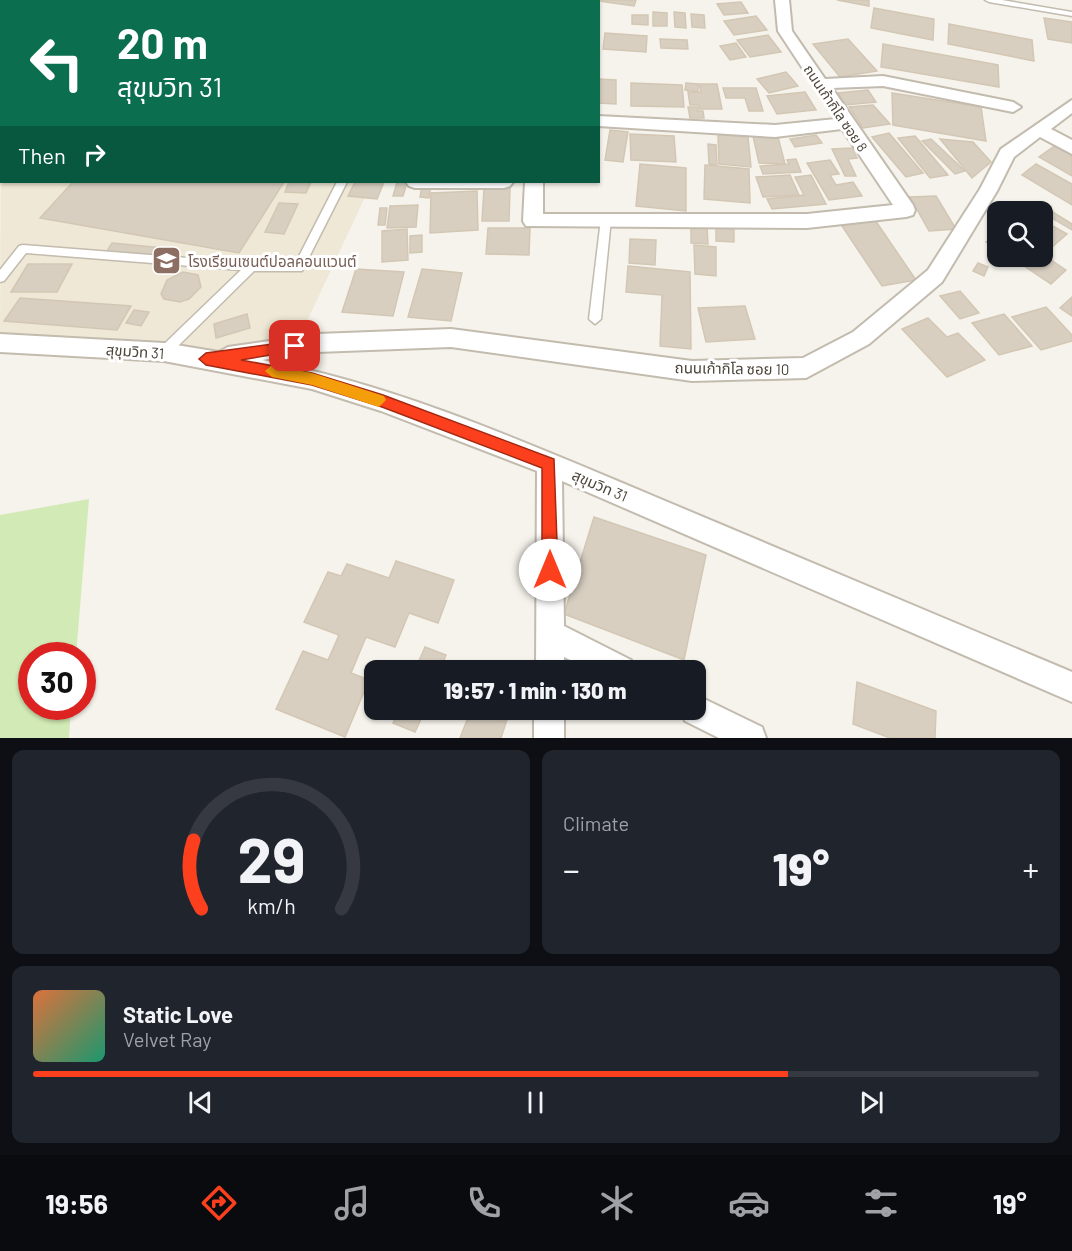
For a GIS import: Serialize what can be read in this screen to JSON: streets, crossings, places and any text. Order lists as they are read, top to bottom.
{
  "streets": {
    "street": ["ถนนเก้ากิโล ซอย 8", "สุขุมวิท 31", "ถนนเก้ากิโล ซอย 10"]
  },
  "crossings": [
    ["สุขุมวิท 31", "ถนนเก้ากิโล ซอย 10"]
  ],
  "places": {
    "school or university": ["โรงเรียนเซนต์ปอลคอนแวนต์"]
  },
  "page": {
    "turn": ["20 m", "สุขุมวิท 31"],
    "then": "Then",
    "limit": "30",
    "trip": "19:57 · 1 min · 130 m",
    "tile": "Climate",
    "heat": ["−", "19°", "+"],
    "song": ["Static Love", "Velvet Ray"],
    "tabs": ["19:56", "19°"],
    "gauge": ["29", "km/h"]
  }
}
